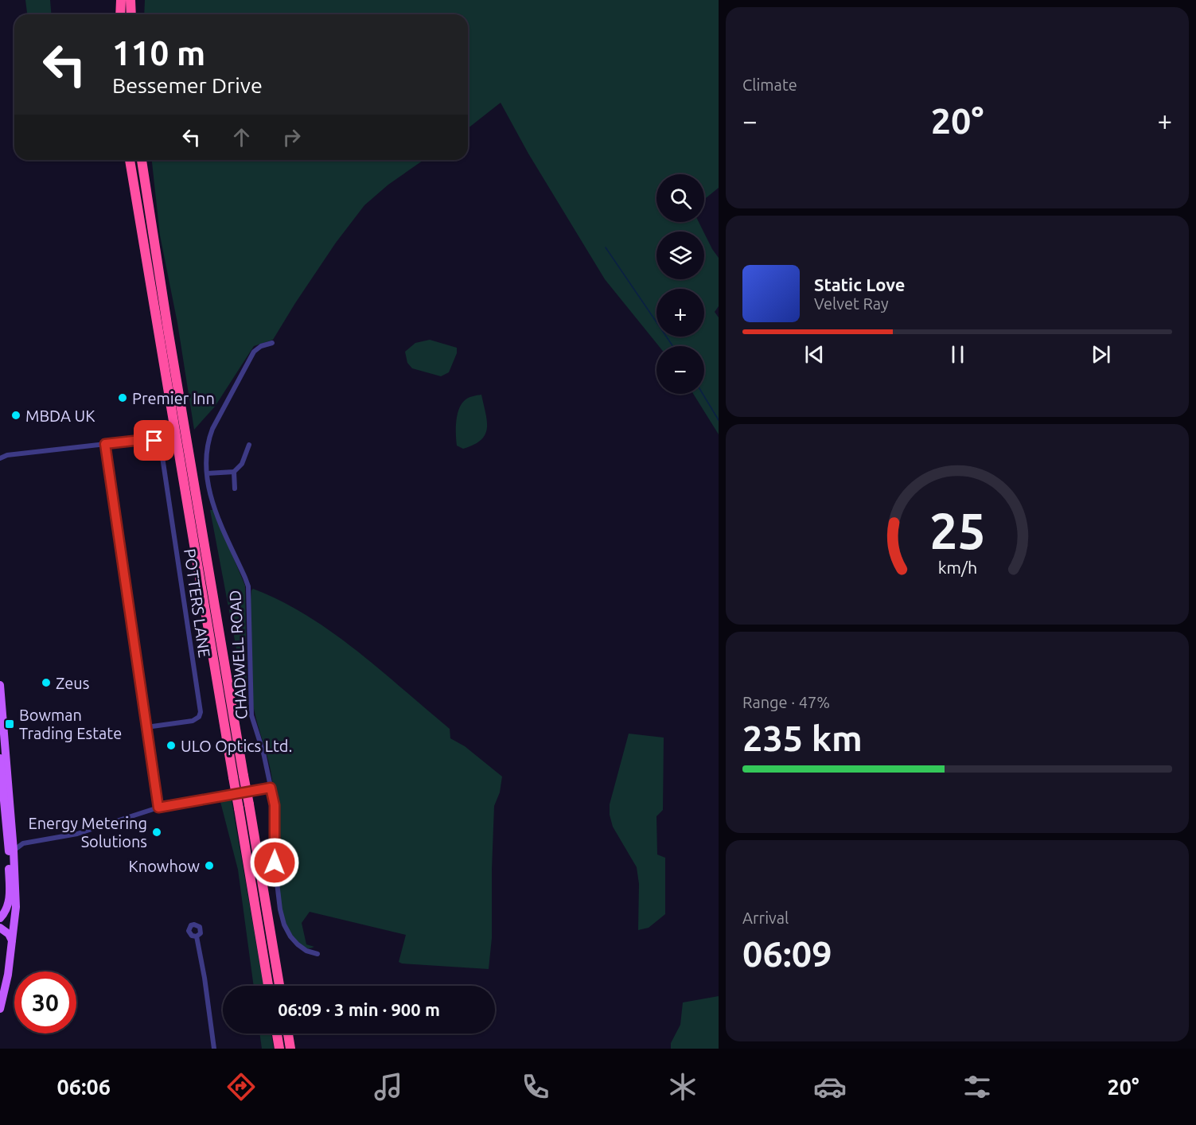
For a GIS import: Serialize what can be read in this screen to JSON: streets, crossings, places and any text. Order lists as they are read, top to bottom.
{
  "streets": {
    "street": ["POTTERS LANE", "CHADWELL ROAD"]
  },
  "places": {
    "other": [
      "Premier Inn",
      "MBDA UK",
      "Zeus",
      "ULO Optics Ltd.",
      "Energy Metering Solutions",
      "Knowhow"
    ],
    "transit": ["Bowman Trading Estate"]
  },
  "page": {
    "tile": [
      "Climate",
      ["Range · 47%", "235 km"],
      ["Arrival", "06:09"]
    ],
    "turn": ["110 m", "Bessemer Drive"],
    "heat": ["−", "20°", "+"],
    "map_buttons": ["+", "−"],
    "song": ["Static Love", "Velvet Ray"],
    "limit": "30",
    "trip": "06:09 · 3 min · 900 m",
    "tabs": ["06:06", "20°"],
    "gauge": ["25", "km/h"]
  }
}
